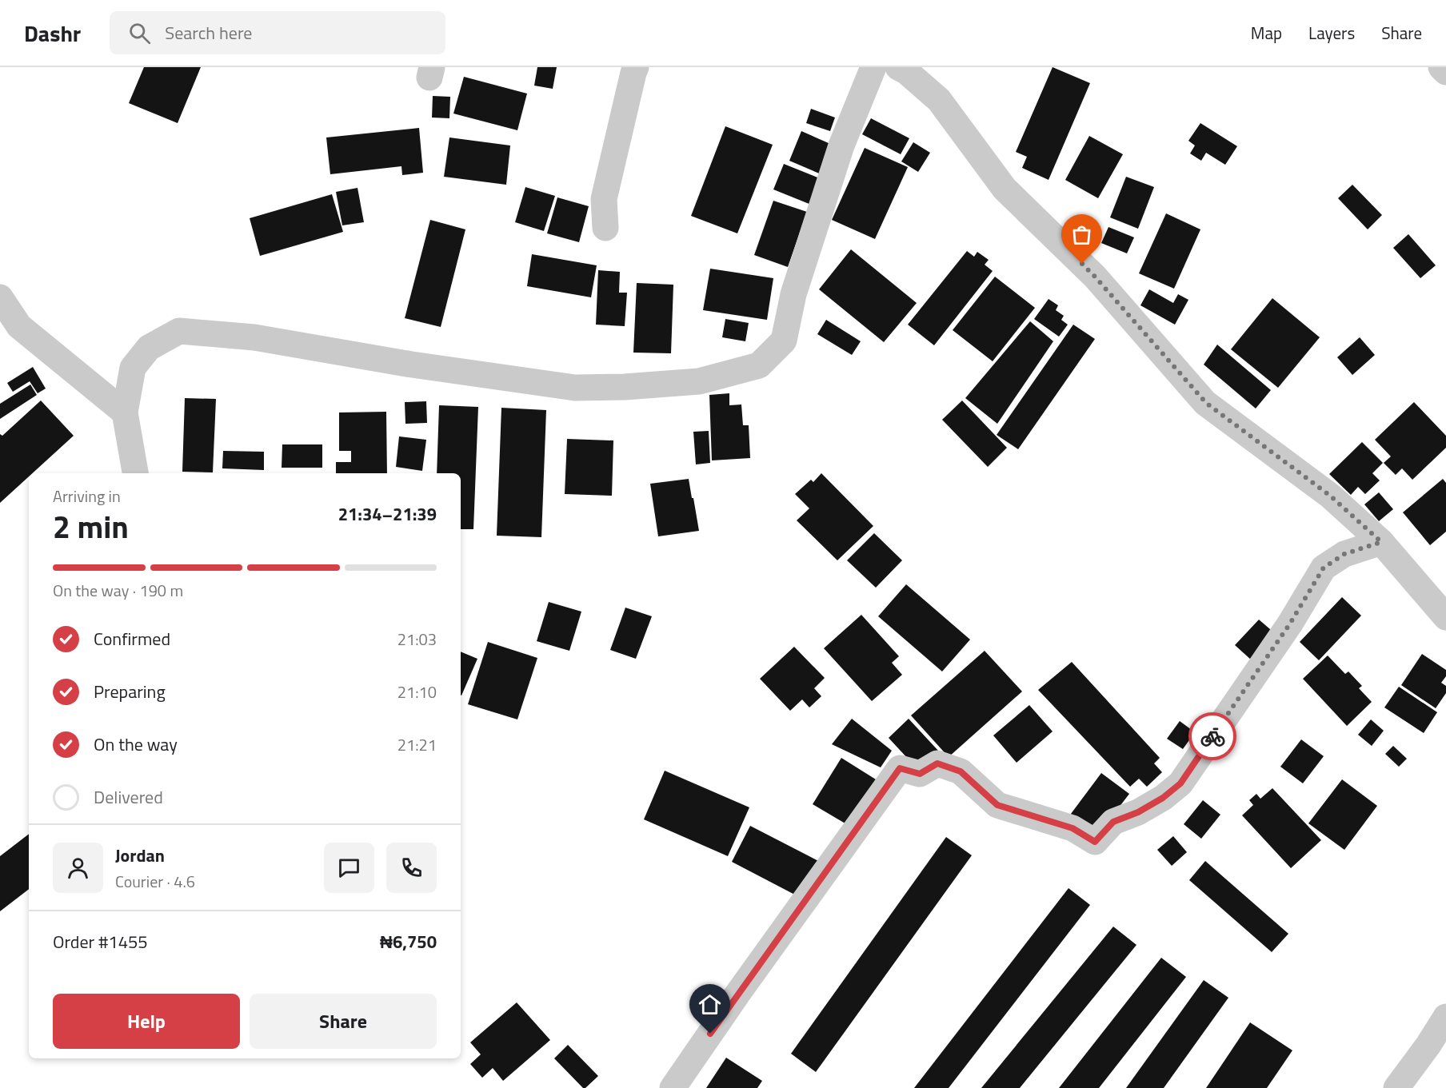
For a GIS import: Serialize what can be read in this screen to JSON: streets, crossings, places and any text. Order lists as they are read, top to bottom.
{
  "page": {
    "header": "Dashr",
    "search": "Search here",
    "nav": ["Map", "Layers", "Share"],
    "heading": ["2 min", "Arriving in", "21:34–21:39"],
    "panel": [
      "Jordan",
      "Courier · 4.6",
      "Order #1455",
      "₦6,750"
    ],
    "bar": "On the way · 190 m",
    "list": [
      ["Confirmed", "21:03"],
      ["Preparing", "21:10"],
      ["On the way", "21:21"],
      "Delivered"
    ],
    "buttons": ["Help", "Share"]
  }
}
